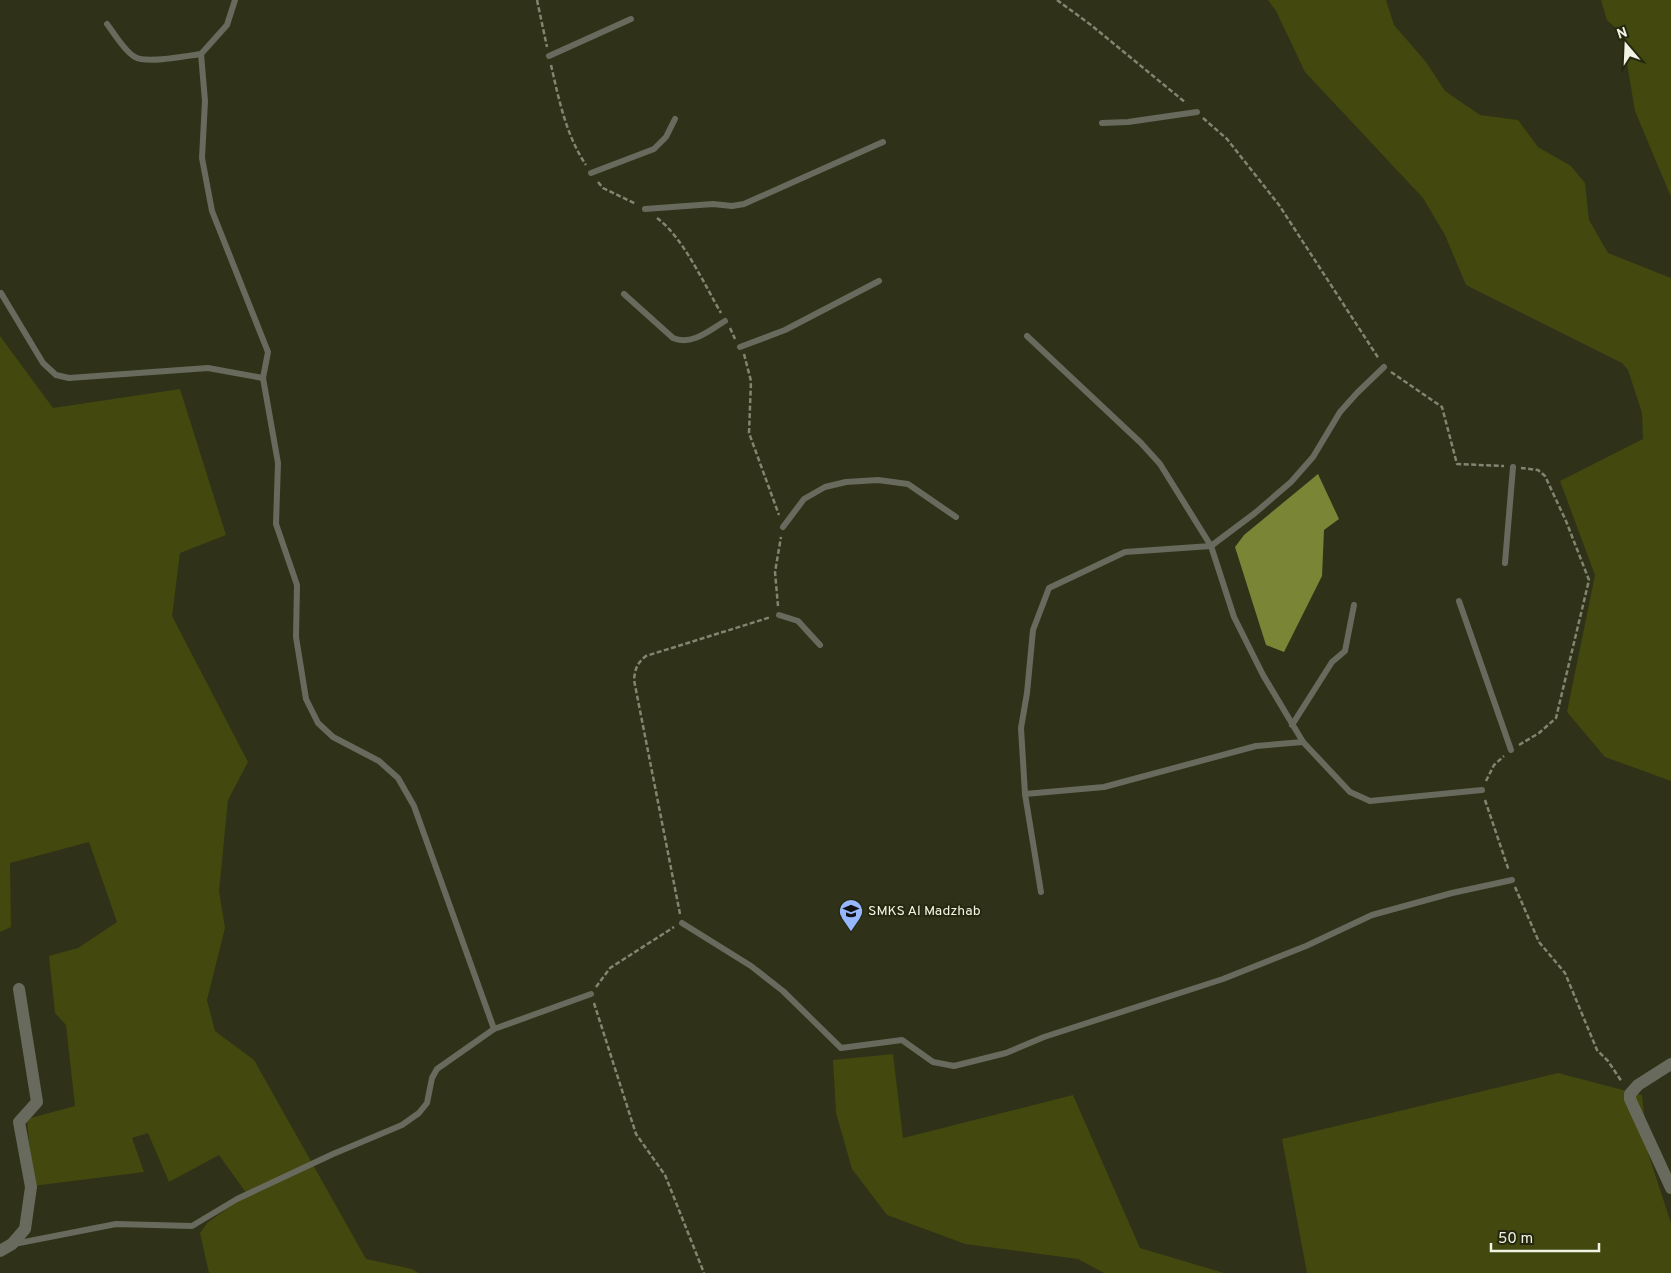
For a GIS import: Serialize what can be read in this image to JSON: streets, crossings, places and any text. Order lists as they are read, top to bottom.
{
  "places": {
    "school or university": ["SMKS Al Madzhab"]
  },
  "scale_bar": "50 m",
  "north": "top"
}
